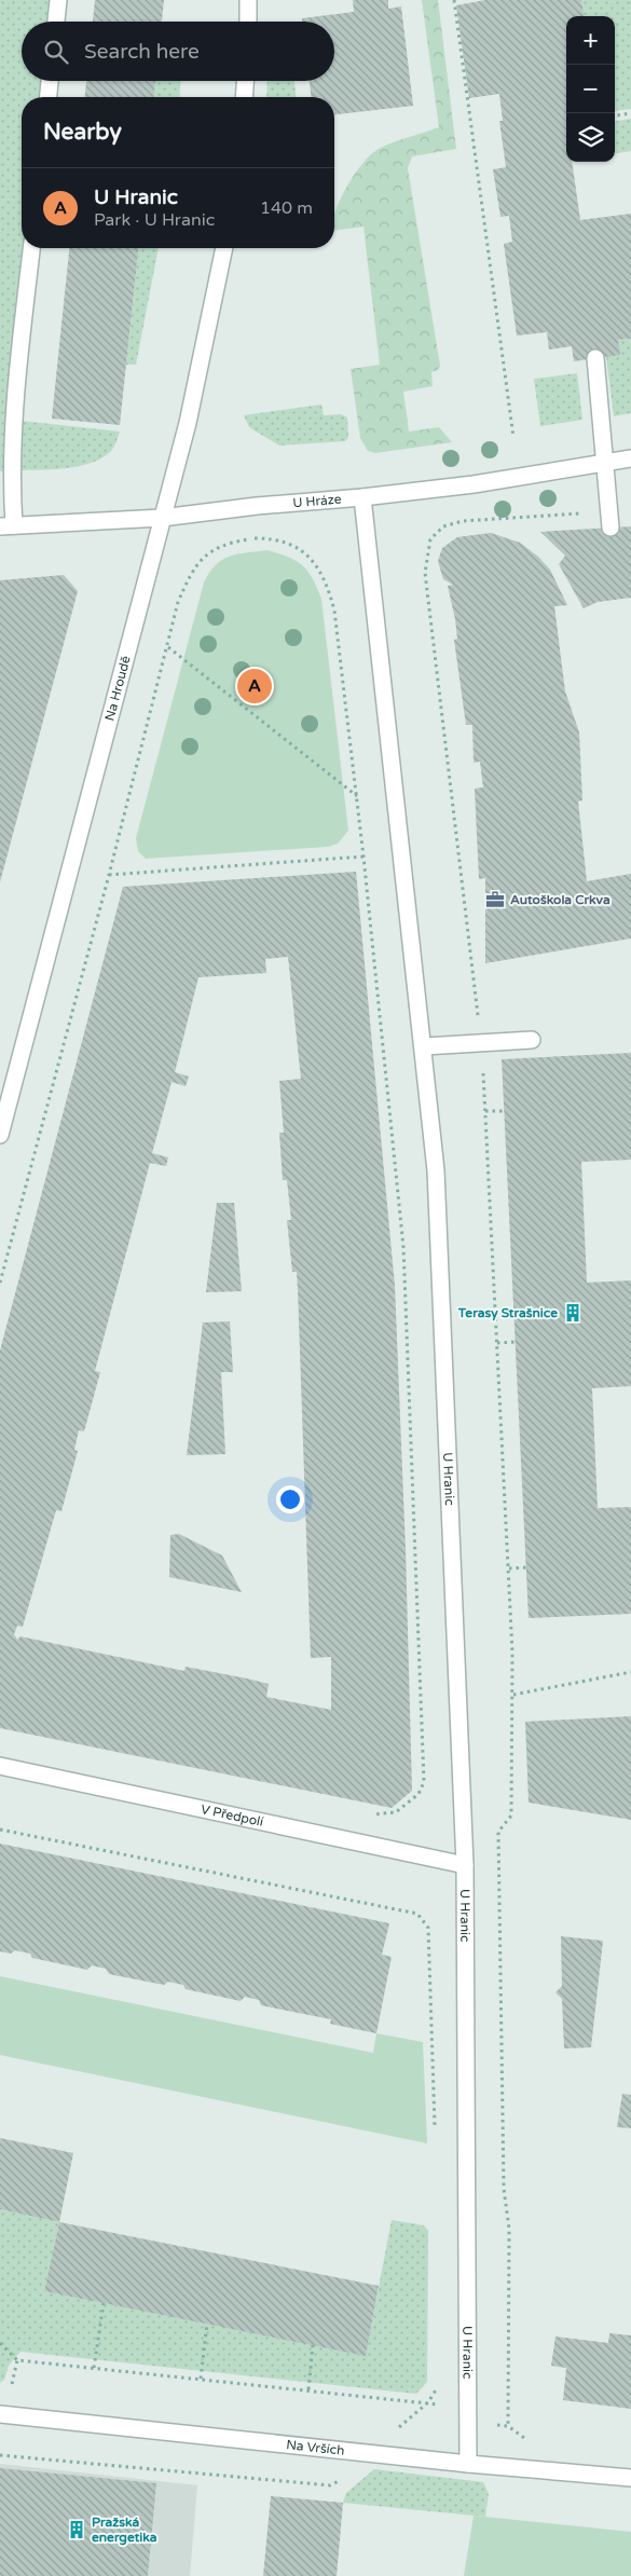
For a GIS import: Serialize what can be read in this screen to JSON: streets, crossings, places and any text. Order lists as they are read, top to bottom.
{
  "streets": {
    "street": [
      "U Hráze",
      "Na Hroudě",
      "U Hranic",
      "V Předpolí",
      "Na Vrších"
    ]
  },
  "crossings": [
    ["U Hráze", "Na Hroudě"],
    ["U Hráze", "U Hranic"],
    ["U Hranic", "V Předpolí"],
    ["U Hranic", "Na Vrších"]
  ],
  "places": {
    "office": ["Autoškola Crkva"],
    "building": ["Terasy Strašnice", "Pražská energetika"]
  },
  "page": {
    "map_buttons": ["+", "−"],
    "search": "Search here",
    "heading": "Nearby",
    "list": [
      {
        "mark": "A",
        "name": "U Hranic",
        "note": "Park · U Hranic",
        "value": "140 m"
      }
    ],
    "pins": "A"
  }
}
